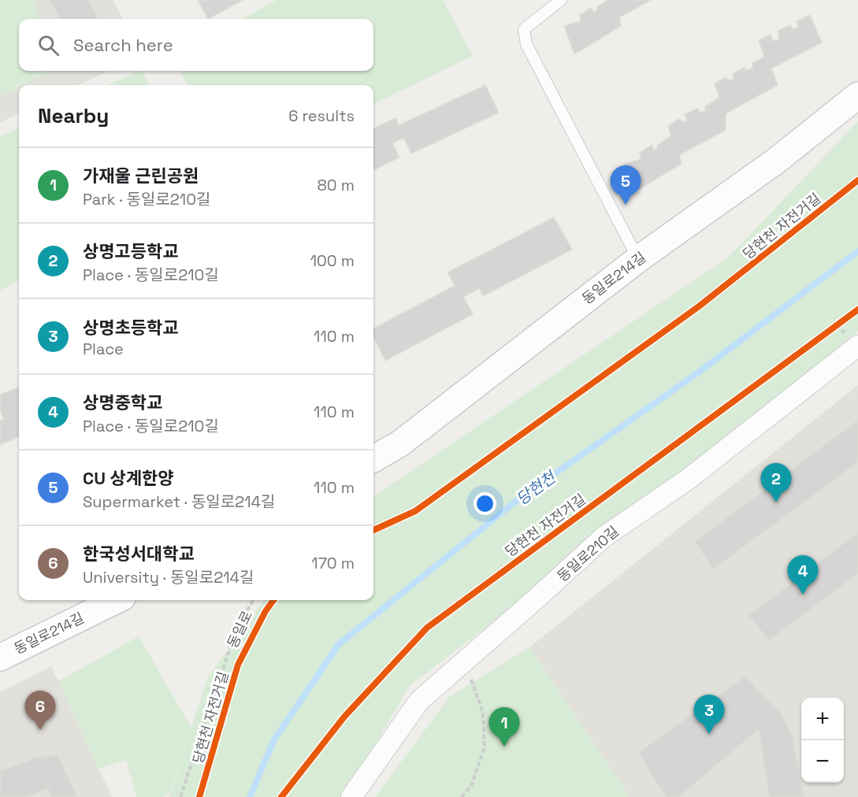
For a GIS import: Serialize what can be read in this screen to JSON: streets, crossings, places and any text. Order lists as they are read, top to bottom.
{
  "streets": {
    "main road": ["동일로214길"],
    "street": ["동일로210길"],
    "cycle path": ["당현천 자전거길", "동일로"]
  },
  "water": ["당현천"],
  "page": {
    "search": "Search here",
    "heading": ["Nearby", "6 results"],
    "list": [
      {
        "mark": "1",
        "name": "가재울 근린공원",
        "note": "Park · 동일로210길",
        "value": "80 m"
      },
      {
        "mark": "2",
        "name": "상명고등학교",
        "note": "Place · 동일로210길",
        "value": "100 m"
      },
      {
        "mark": "3",
        "name": "상명초등학교",
        "note": "Place",
        "value": "110 m"
      },
      {
        "mark": "4",
        "name": "상명중학교",
        "note": "Place · 동일로210길",
        "value": "110 m"
      },
      {
        "mark": "5",
        "name": "CU 상계한양",
        "note": "Supermarket · 동일로214길",
        "value": "110 m"
      },
      {
        "mark": "6",
        "name": "한국성서대학교",
        "note": "University · 동일로214길",
        "value": "170 m"
      }
    ],
    "pins": [
      "5",
      "2",
      "4",
      "6",
      "3",
      "1"
    ],
    "map_buttons": ["+", "−"]
  }
}
